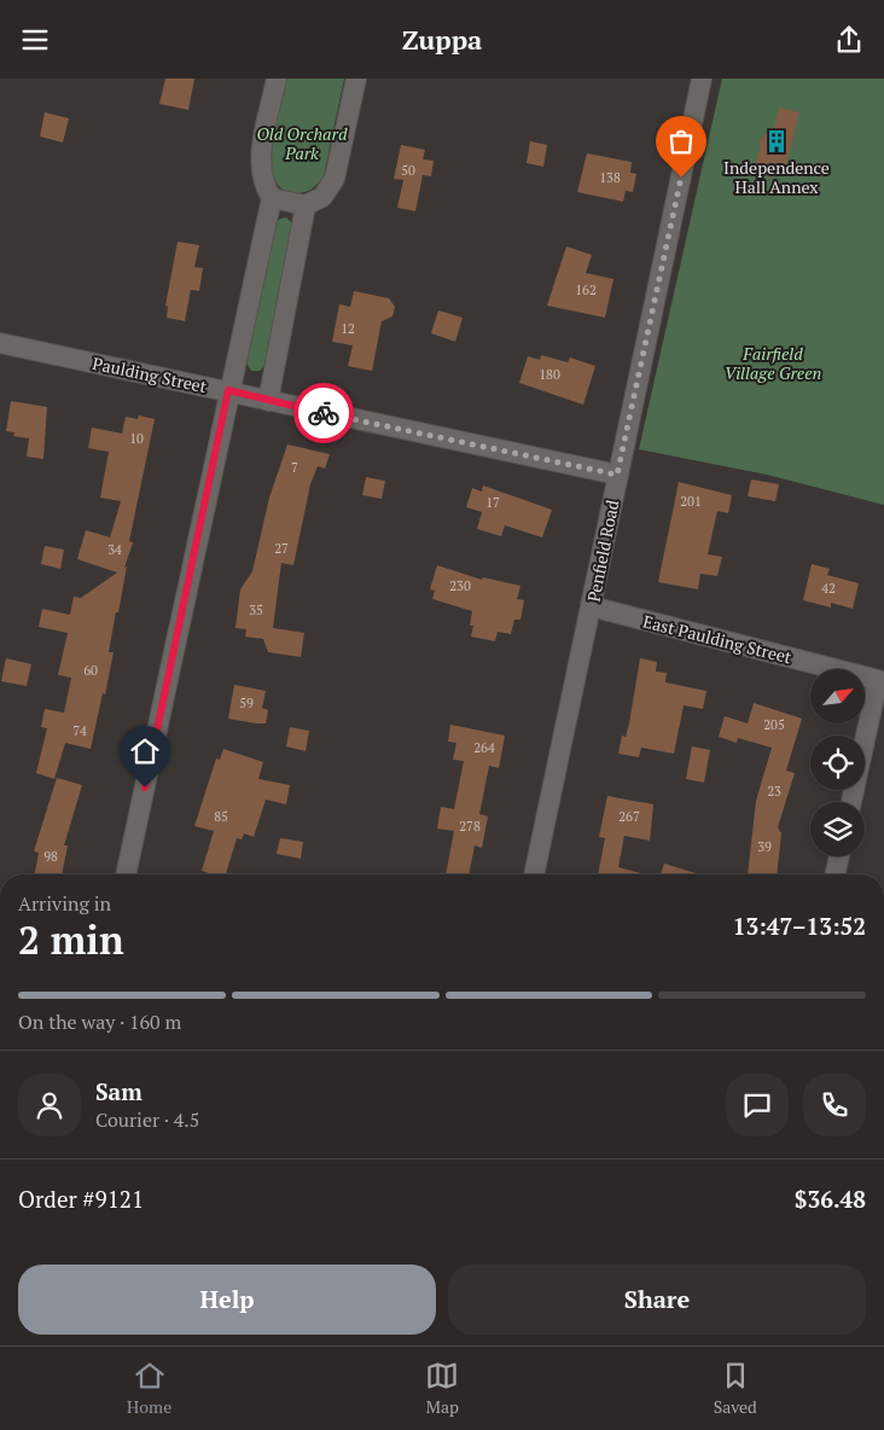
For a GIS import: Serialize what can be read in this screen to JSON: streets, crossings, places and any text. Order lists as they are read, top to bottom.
{
  "streets": {
    "street": ["Paulding Street", "Penfield Road", "East Paulding Street"]
  },
  "crossings": [
    ["Paulding Street", "Penfield Road"],
    ["Penfield Road", "East Paulding Street"]
  ],
  "parks": ["Old Orchard Park", "Fairfield Village Green"],
  "places": {
    "building": ["Independence Hall Annex"]
  },
  "house_numbers": [
    "50",
    "138",
    "162",
    "12",
    "180",
    "10",
    "7",
    "201",
    "17",
    "27",
    "34",
    "230",
    "42",
    "35",
    "60",
    "59",
    "205",
    "74",
    "264",
    "23",
    "85",
    "267",
    "278",
    "39",
    "98"
  ],
  "north": "top right",
  "page": {
    "header": "Zuppa",
    "heading": ["2 min", "Arriving in", "13:47–13:52"],
    "panel": [
      "Sam",
      "Courier · 4.5",
      "Order #9121",
      "$36.48"
    ],
    "bar": "On the way · 160 m",
    "buttons": ["Help", "Share"],
    "tabs": ["Home", "Map", "Saved"]
  }
}
